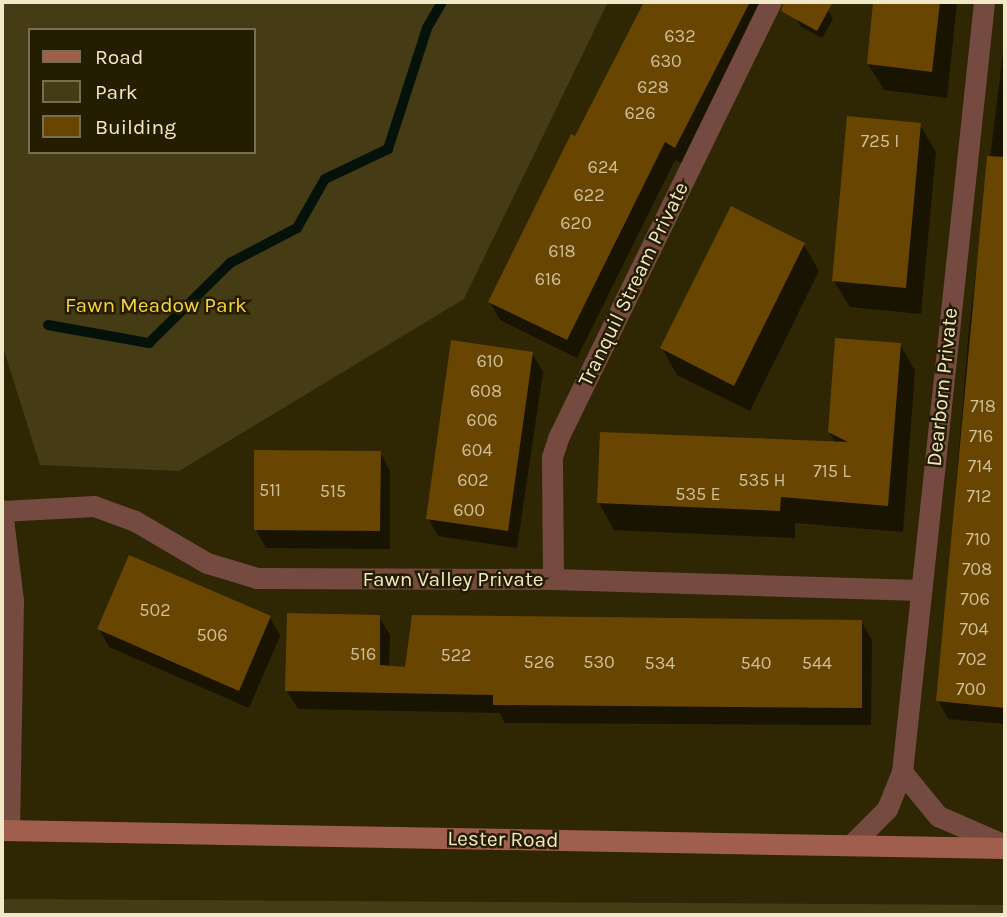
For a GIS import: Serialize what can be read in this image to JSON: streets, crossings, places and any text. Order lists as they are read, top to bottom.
{
  "streets": {
    "main road": ["Lester Road"],
    "street": ["Tranquil Stream Private", "Dearborn Private", "Fawn Valley Private"]
  },
  "crossings": [
    ["Tranquil Stream Private", "Fawn Valley Private"],
    ["Dearborn Private", "Fawn Valley Private"],
    ["Dearborn Private", "Lester Road"]
  ],
  "parks": ["Fawn Meadow Park"],
  "house_numbers": [
    "632",
    "630",
    "628",
    "626",
    "725 I",
    "624",
    "622",
    "620",
    "618",
    "616",
    "610",
    "608",
    "718",
    "606",
    "716",
    "604",
    "714",
    "715 L",
    "602",
    "535 H",
    "511",
    "515",
    "535 E",
    "712",
    "600",
    "710",
    "708",
    "706",
    "502",
    "704",
    "506",
    "516",
    "522",
    "702",
    "526",
    "530",
    "534",
    "540",
    "544",
    "700"
  ],
  "legend": ["Road", "Park", "Building"]
}
